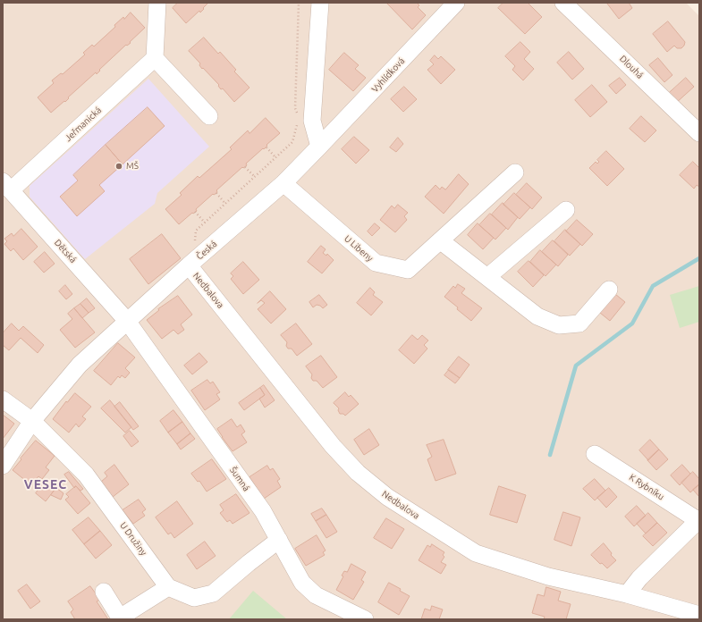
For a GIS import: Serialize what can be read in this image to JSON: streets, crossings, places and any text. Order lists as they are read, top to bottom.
{
  "streets": {
    "street": [
      "Dlouhá",
      "Vyhlídková",
      "Jeřmanická",
      "U Libeny",
      "Česká",
      "Dětská",
      "Nedbalova",
      "Šumná",
      "K Rybníku",
      "U Družiny"
    ]
  },
  "crossings": [
    ["Vyhlídková", "Česká"],
    ["Jeřmanická", "Dětská"],
    ["U Libeny", "Česká"],
    ["Česká", "Dětská"],
    ["Česká", "Nedbalova"],
    ["Česká", "Šumná"],
    ["Česká", "U Družiny"],
    ["Dětská", "Šumná"],
    ["Nedbalova", "K Rybníku"]
  ],
  "districts": ["VESEC"],
  "places": ["MŠ"]
}
